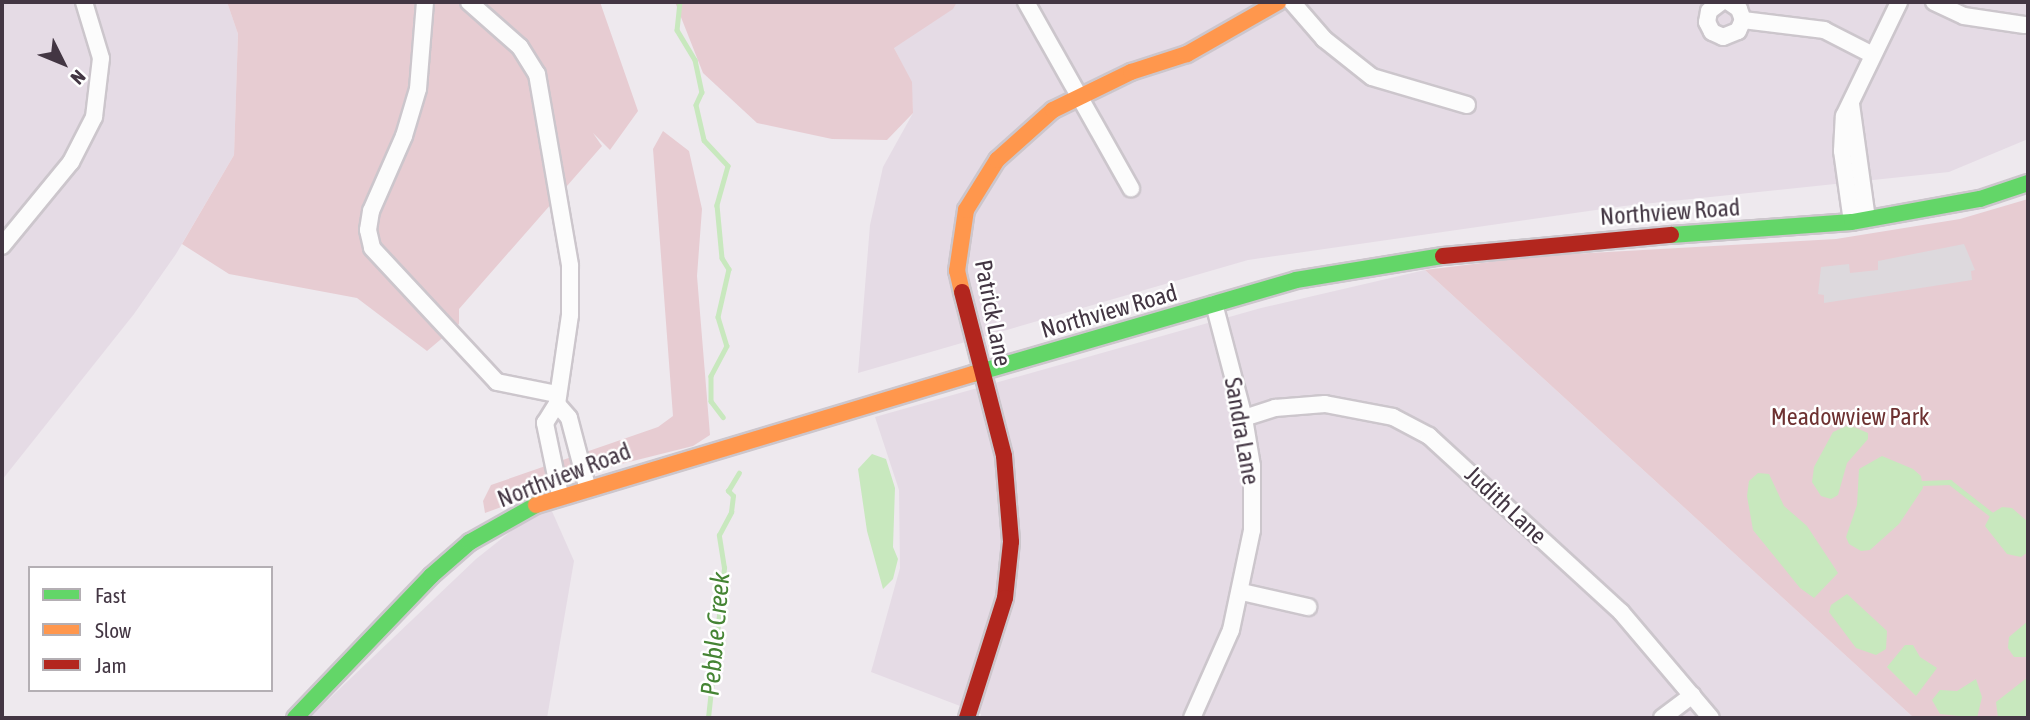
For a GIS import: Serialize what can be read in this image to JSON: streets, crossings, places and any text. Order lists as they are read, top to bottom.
{
  "streets": {
    "street": [
      "Northview Road",
      "Patrick Lane",
      "Sandra Lane",
      "Judith Lane"
    ]
  },
  "crossings": [
    ["Northview Road", "Patrick Lane"],
    ["Northview Road", "Sandra Lane"],
    ["Sandra Lane", "Judith Lane"]
  ],
  "water": ["Pebble Creek"],
  "parks": ["Meadowview Park"],
  "legend": ["Fast", "Slow", "Jam"],
  "north": "bottom right"
}
